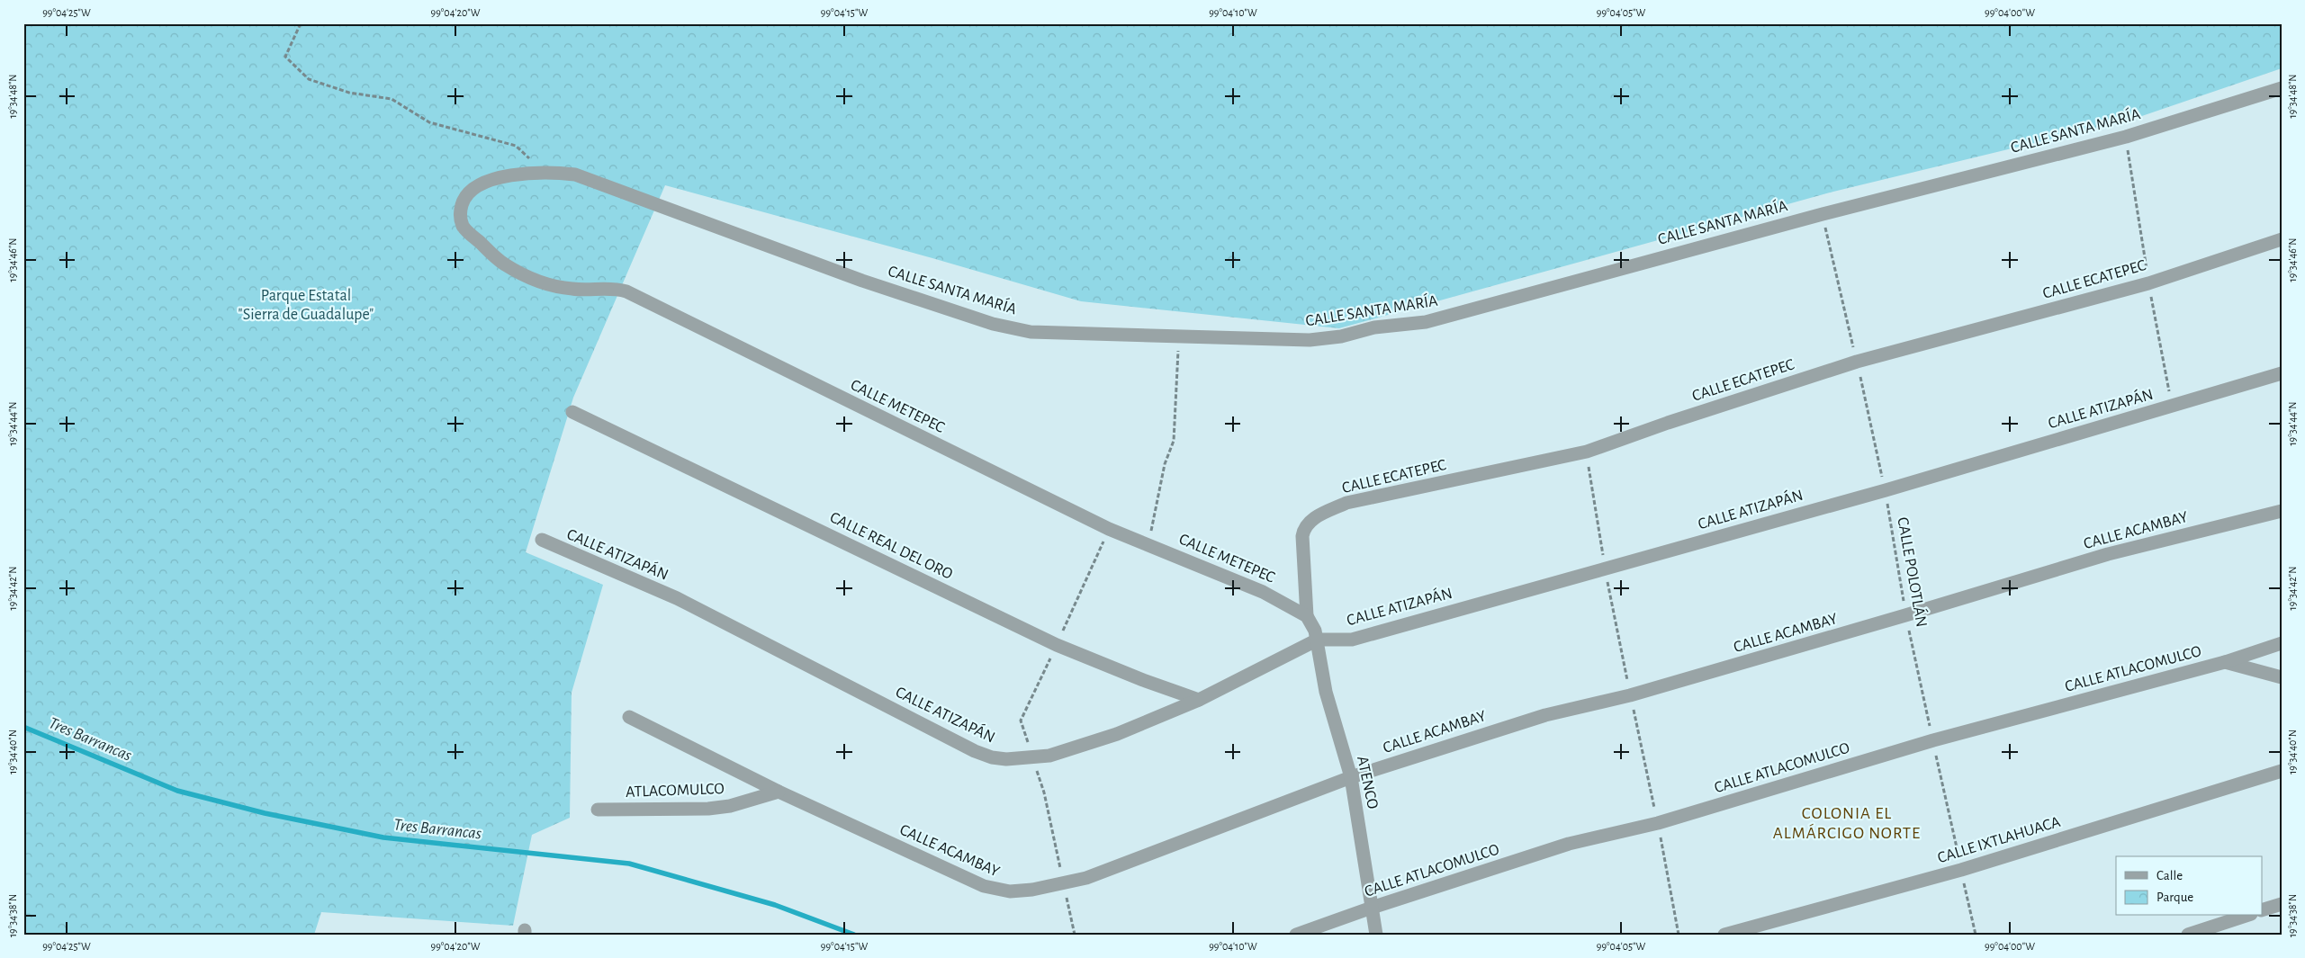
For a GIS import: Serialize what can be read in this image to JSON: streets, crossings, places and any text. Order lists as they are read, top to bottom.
{
  "streets": {
    "street": [
      "CALLE SANTA MARÍA",
      "CALLE ECATEPEC",
      "CALLE METEPEC",
      "CALLE ATIZAPÁN",
      "CALLE ACAMBAY",
      "CALLE REAL DEL ORO",
      "CALLE ATLACOMULCO",
      "ATENCO",
      "ATLACOMULCO",
      "CALLE IXTLAHUACA"
    ],
    "path": ["CALLE POLOTLÁN"]
  },
  "crossings": [
    ["CALLE SANTA MARÍA", "CALLE METEPEC"],
    ["CALLE SANTA MARÍA", "CALLE POLOTLÁN"],
    ["CALLE ECATEPEC", "CALLE METEPEC"],
    ["CALLE ECATEPEC", "CALLE POLOTLÁN"],
    ["CALLE ATIZAPÁN", "CALLE REAL DEL ORO"],
    ["CALLE ATIZAPÁN", "CALLE POLOTLÁN"],
    ["CALLE ATIZAPÁN", "ATENCO"],
    ["CALLE ACAMBAY", "CALLE POLOTLÁN"],
    ["CALLE ACAMBAY", "ATENCO"],
    ["CALLE ACAMBAY", "ATLACOMULCO"],
    ["CALLE POLOTLÁN", "CALLE ATLACOMULCO"],
    ["CALLE POLOTLÁN", "CALLE IXTLAHUACA"],
    ["CALLE ATLACOMULCO", "ATENCO"]
  ],
  "districts": ["COLONIA EL ALMÁRCIGO NORTE"],
  "water": ["Tres Barrancas"],
  "parks": ["Parque Estatal \"Sierra de Guadalupe\""],
  "legend": ["Calle", "Parque"],
  "coordinates": [
    "99°04'25\"W",
    "99°04'20\"W",
    "99°04'15\"W",
    "99°04'10\"W",
    "99°04'05\"W",
    "99°04'00\"W",
    "19°34'48\"N",
    "19°34'46\"N",
    "19°34'44\"N",
    "19°34'42\"N",
    "19°34'40\"N",
    "19°34'38\"N"
  ]
}
